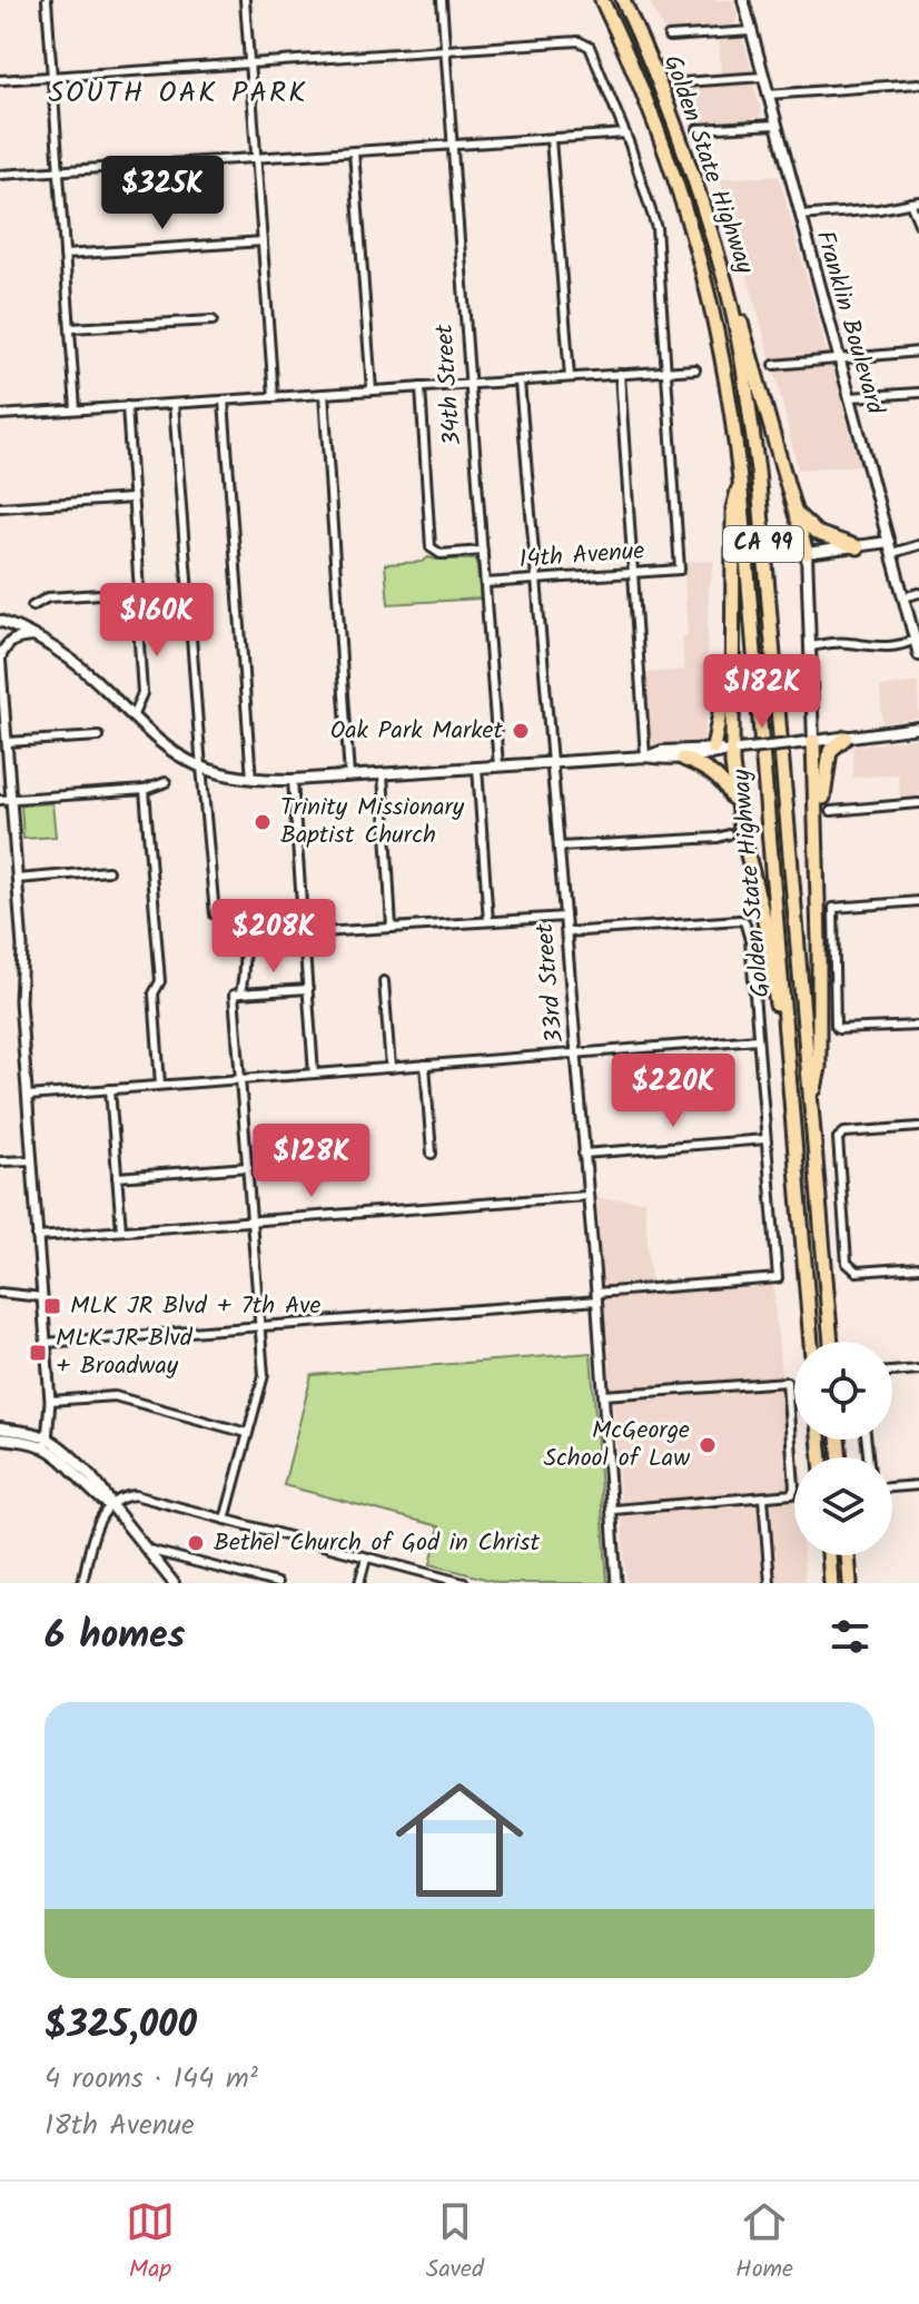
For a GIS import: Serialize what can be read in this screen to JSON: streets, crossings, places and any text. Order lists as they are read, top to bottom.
{
  "streets": {
    "highway": ["Golden State Highway", "CA 99"],
    "main road": ["Franklin Boulevard"],
    "street": ["34th Street", "14th Avenue", "33rd Street"]
  },
  "crossings": [
    ["34th Street", "14th Avenue"],
    ["14th Avenue", "33rd Street"]
  ],
  "districts": ["SOUTH OAK PARK"],
  "places": {
    "other": [
      "Oak Park Market",
      "Trinity Missionary Baptist Church",
      "McGeorge School of Law",
      "Bethel Church of God in Christ"
    ],
    "transit": ["MLK JR Blvd + 7th Ave", "MLK JR Blvd + Broadway"]
  },
  "page": {
    "price": [
      "$325K",
      "$160K",
      "$182K",
      "$208K",
      "$220K",
      "$128K"
    ],
    "heading": "6 homes",
    "list": [
      {
        "name": "$325,000",
        "note": "4 rooms · 144 m² · 18th Avenue"
      }
    ],
    "tabs": ["Map", "Saved", "Home"]
  }
}
